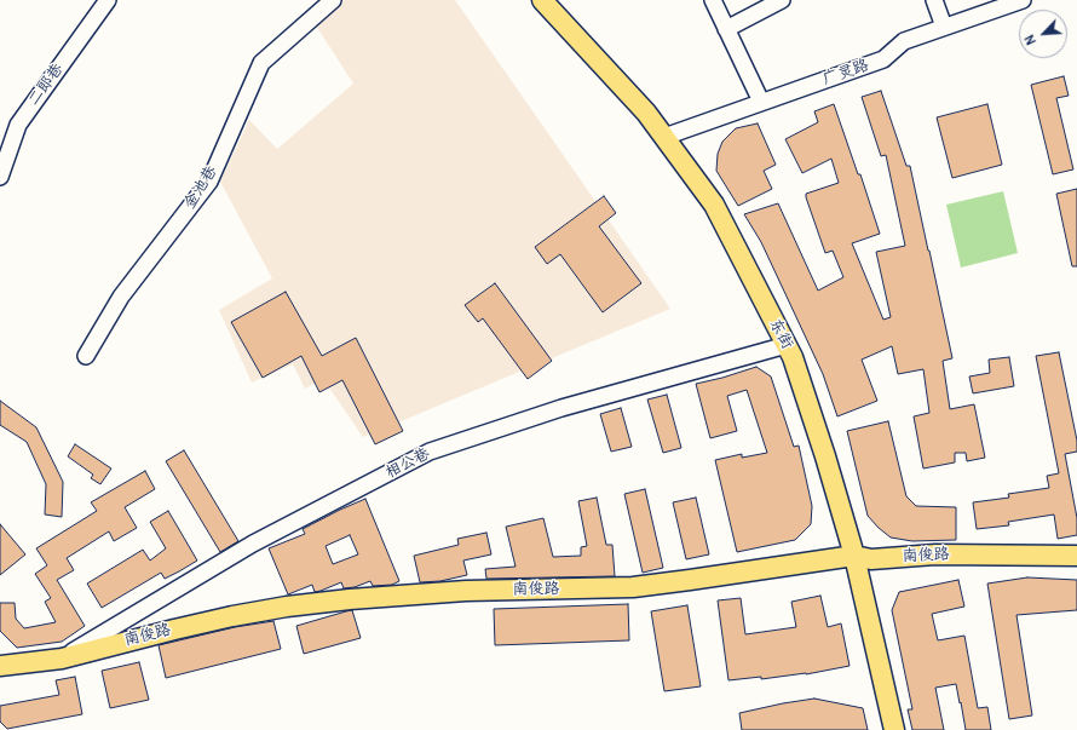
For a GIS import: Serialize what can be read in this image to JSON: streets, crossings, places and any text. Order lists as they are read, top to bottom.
{
  "streets": {
    "main road": ["东街", "南俊路"],
    "street": [
      "广灵路",
      "二郎巷",
      "金池巷",
      "相公巷"
    ]
  },
  "crossings": [
    ["广灵路", "东街"],
    ["东街", "相公巷"],
    ["东街", "南俊路"],
    ["相公巷", "南俊路"]
  ],
  "north": "bottom left"
}
